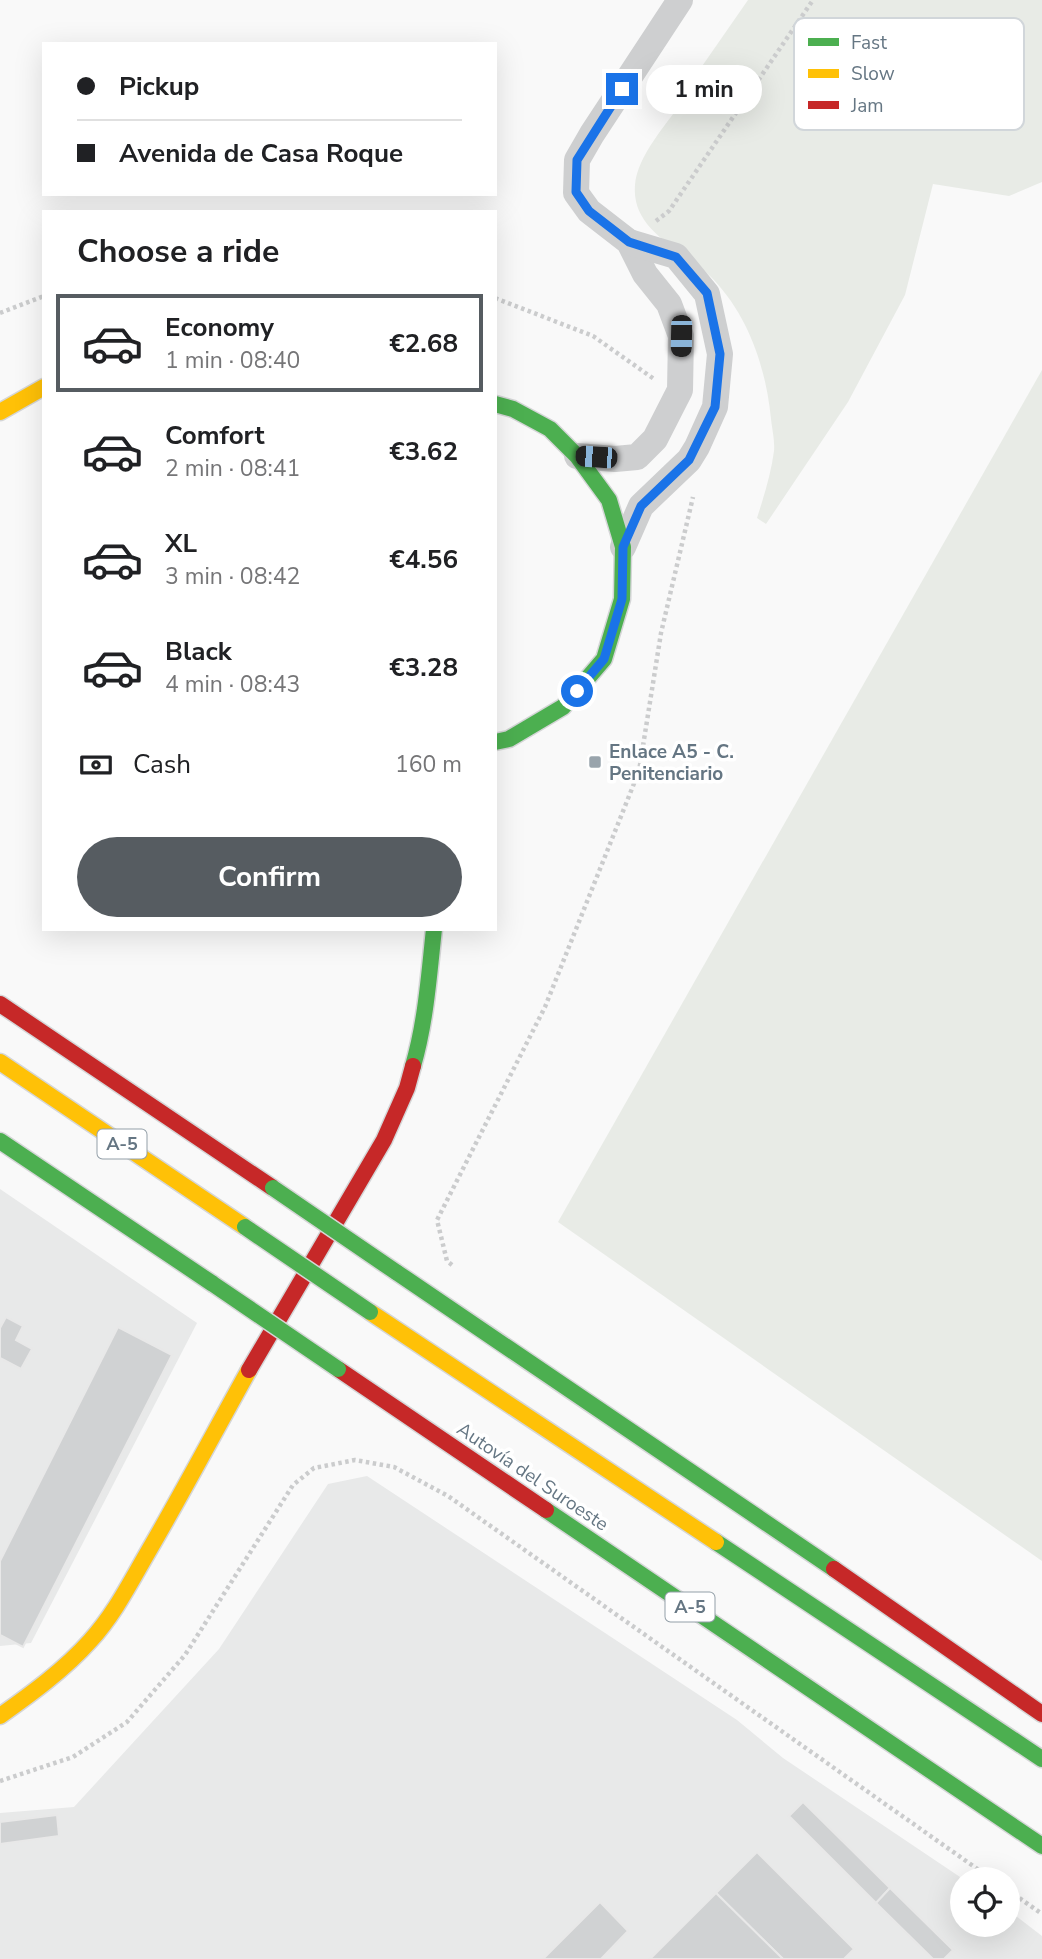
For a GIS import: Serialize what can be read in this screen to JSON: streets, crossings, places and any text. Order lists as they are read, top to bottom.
{
  "streets": {
    "main road": ["A-5", "Autovía del Suroeste"]
  },
  "places": {
    "transit": ["Enlace A5 - C. Penitenciario"]
  },
  "legend": ["Fast", "Slow", "Jam"],
  "page": {
    "banner": ["Pickup", "Avenida de Casa Roque"],
    "bubble": "1 min",
    "heading": "Choose a ride",
    "list": [
      {
        "name": "Economy",
        "note": "1 min · 08:40",
        "value": "€2.68"
      },
      {
        "name": "Comfort",
        "note": "2 min · 08:41",
        "value": "€3.62"
      },
      {
        "name": "XL",
        "note": "3 min · 08:42",
        "value": "€4.56"
      },
      {
        "name": "Black",
        "note": "4 min · 08:43",
        "value": "€3.28"
      }
    ],
    "pay": ["Cash", "160 m"],
    "buttons": "Confirm"
  }
}
